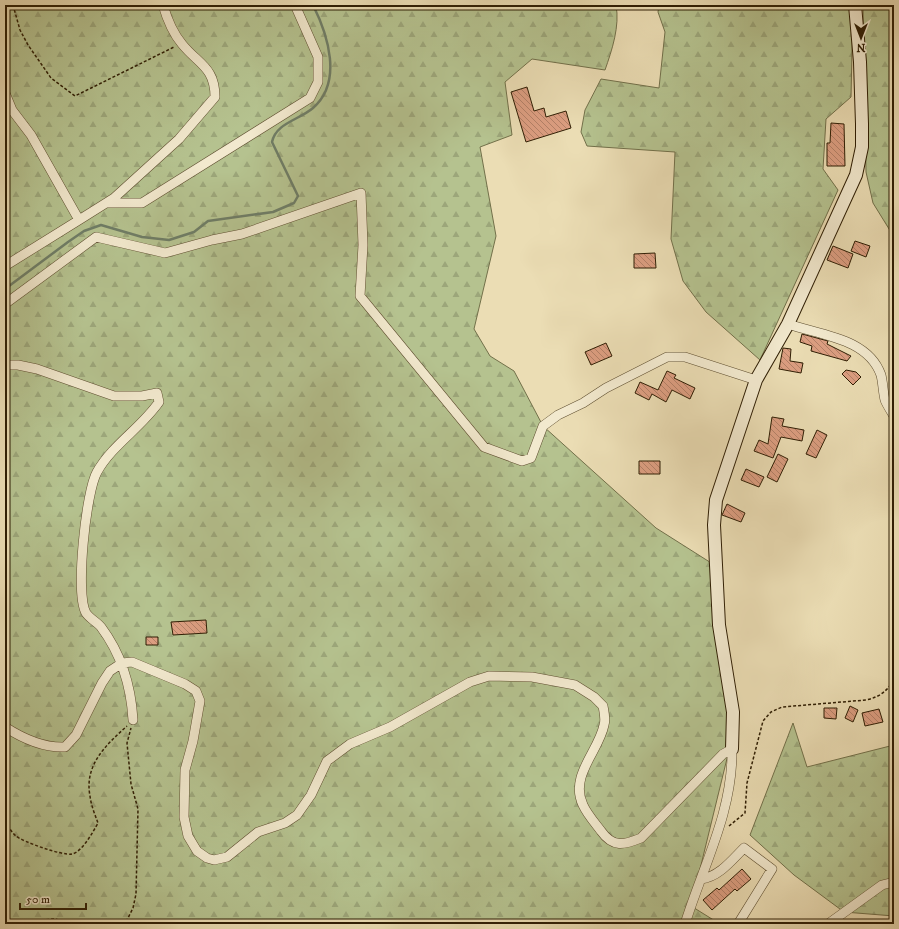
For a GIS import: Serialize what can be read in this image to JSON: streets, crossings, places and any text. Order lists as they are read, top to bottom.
{
  "scale_bar": "50 m",
  "north": "bottom"
}
